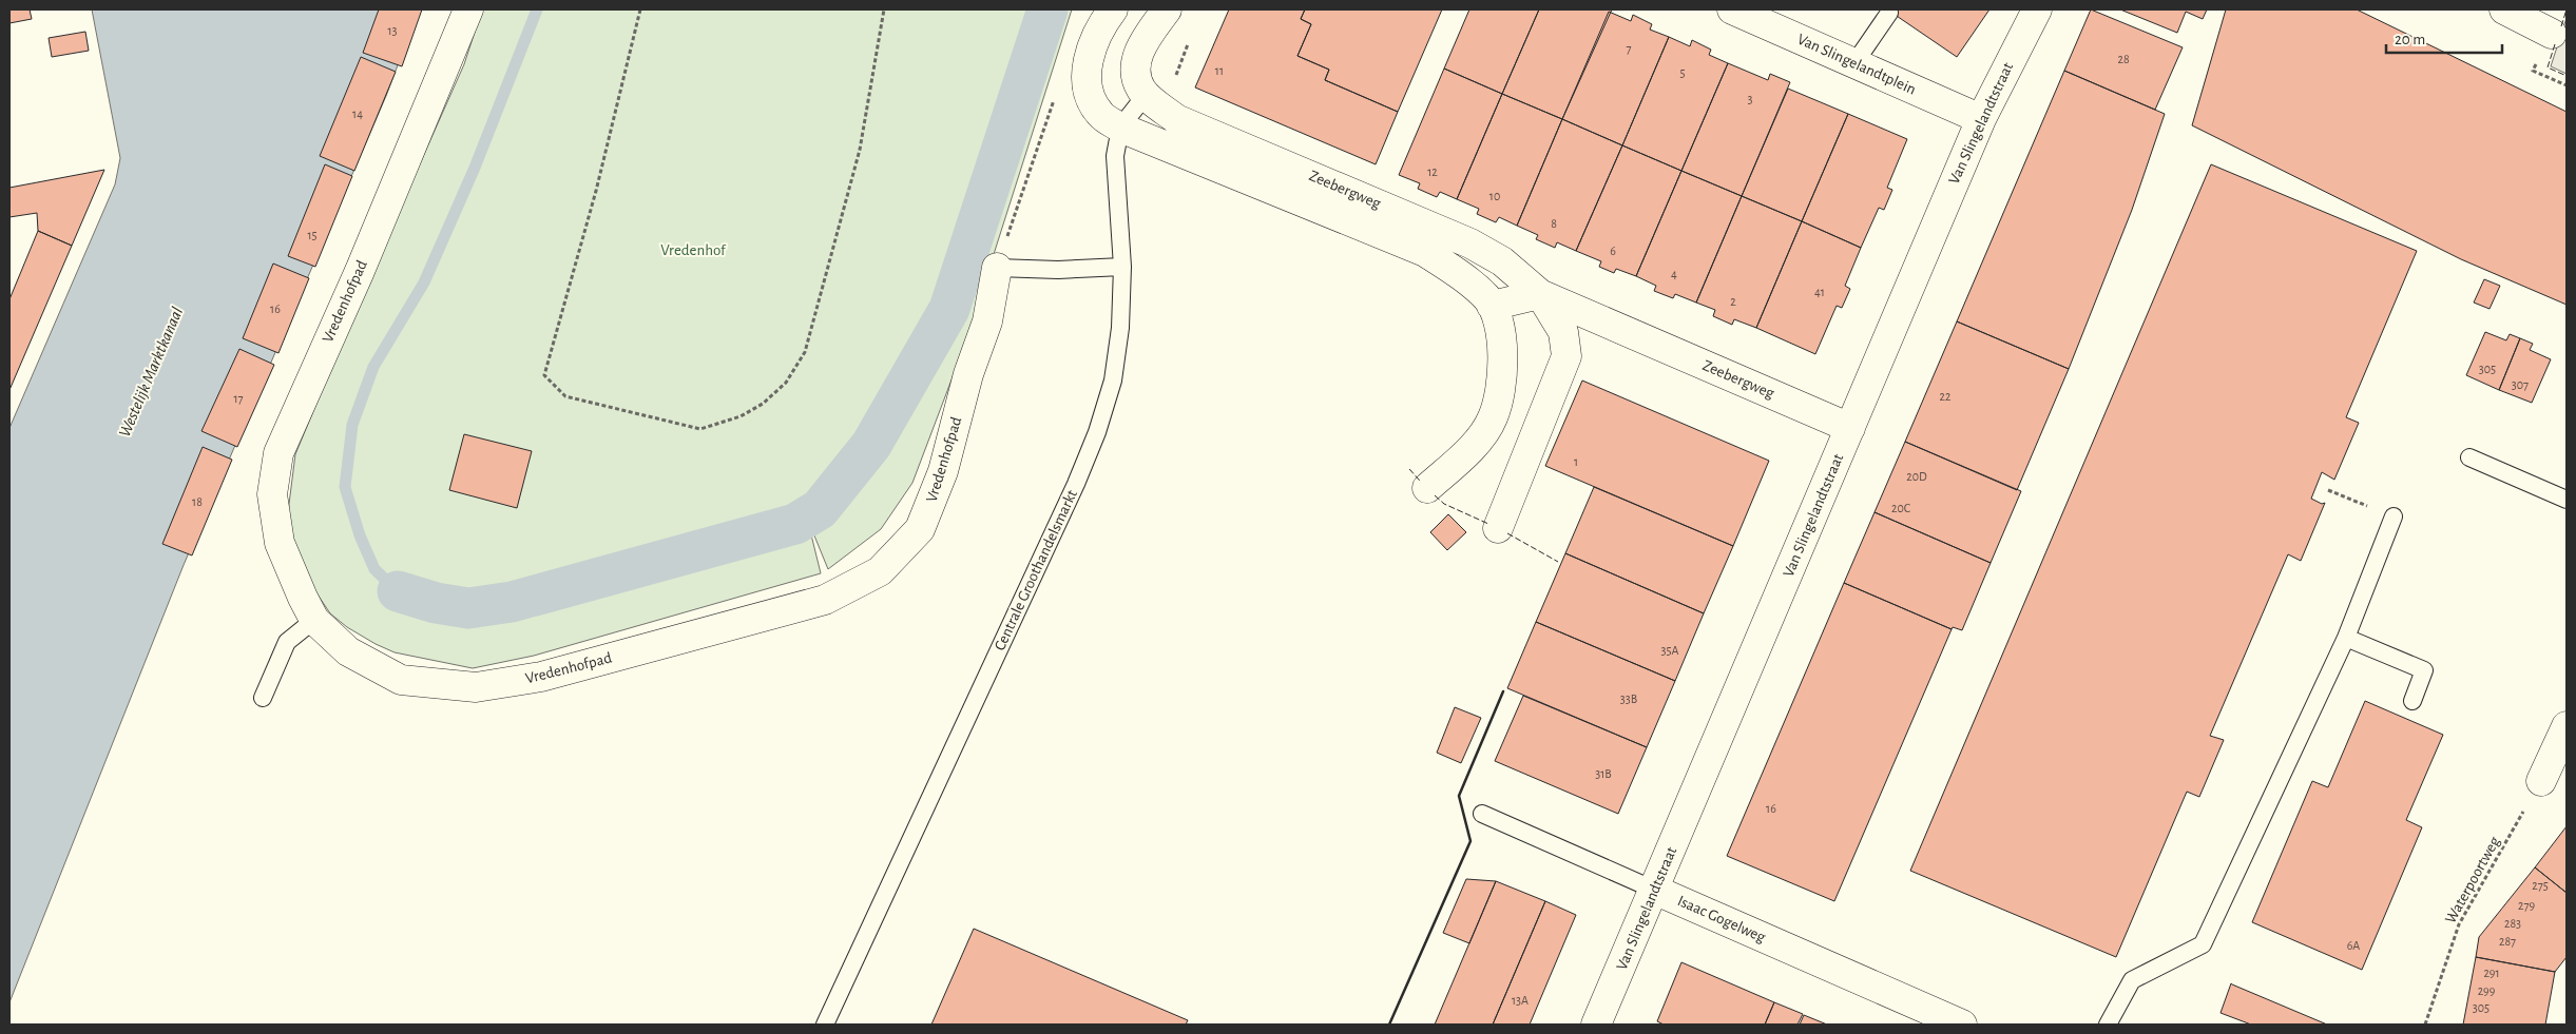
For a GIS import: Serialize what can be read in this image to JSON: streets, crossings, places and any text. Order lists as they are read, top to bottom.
{
  "streets": {
    "street": [
      "Van Slingelandtplein",
      "Van Slingelandtstraat",
      "Zeebergweg",
      "Vredenhofpad",
      "Isaac Gogelweg"
    ],
    "lane": ["Centrale Groothandelsmarkt"],
    "path": ["Waterpoortweg"]
  },
  "crossings": [
    ["Van Slingelandtplein", "Van Slingelandtstraat"],
    ["Van Slingelandtstraat", "Zeebergweg"],
    ["Van Slingelandtstraat", "Isaac Gogelweg"],
    ["Zeebergweg", "Centrale Groothandelsmarkt"]
  ],
  "water": ["Westelijk Marktkanaal"],
  "parks": ["Vredenhof"],
  "house_numbers": [
    "13",
    "7",
    "28",
    "11",
    "5",
    "3",
    "14",
    "12",
    "10",
    "8",
    "15",
    "6",
    "4",
    "41",
    "2",
    "16",
    "305",
    "307",
    "22",
    "17",
    "1",
    "20D",
    "18",
    "20C",
    "35A",
    "33B",
    "31B",
    "16",
    "275",
    "279",
    "283",
    "287",
    "6A",
    "291",
    "299",
    "13A",
    "305"
  ],
  "scale_bar": "20 m"
}
